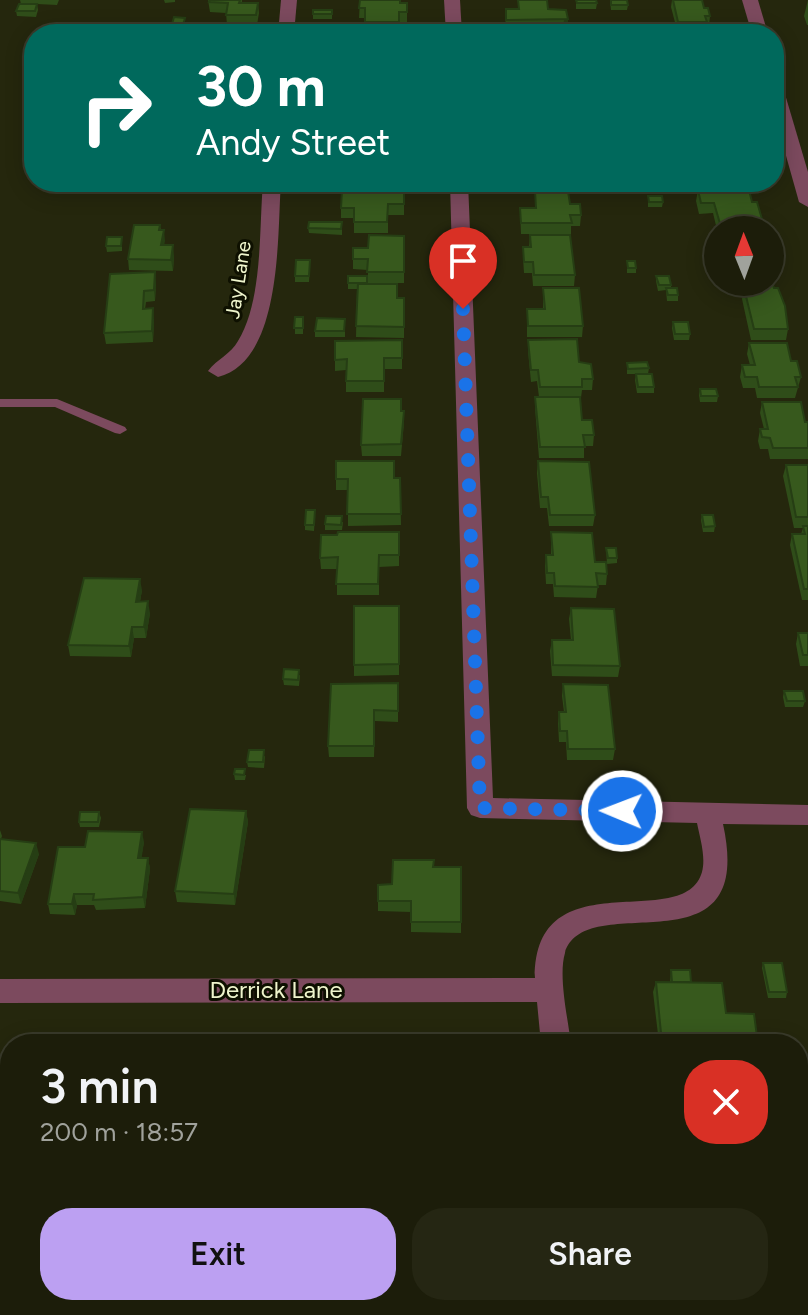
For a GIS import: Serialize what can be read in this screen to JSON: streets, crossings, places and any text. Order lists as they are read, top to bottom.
{
  "streets": {
    "street": ["Jay Lane", "Derrick Lane"]
  },
  "north": "top",
  "page": {
    "turn": ["30 m", "Andy Street"],
    "heading": ["3 min", "200 m · 18:57"],
    "buttons": ["Exit", "Share"]
  }
}
